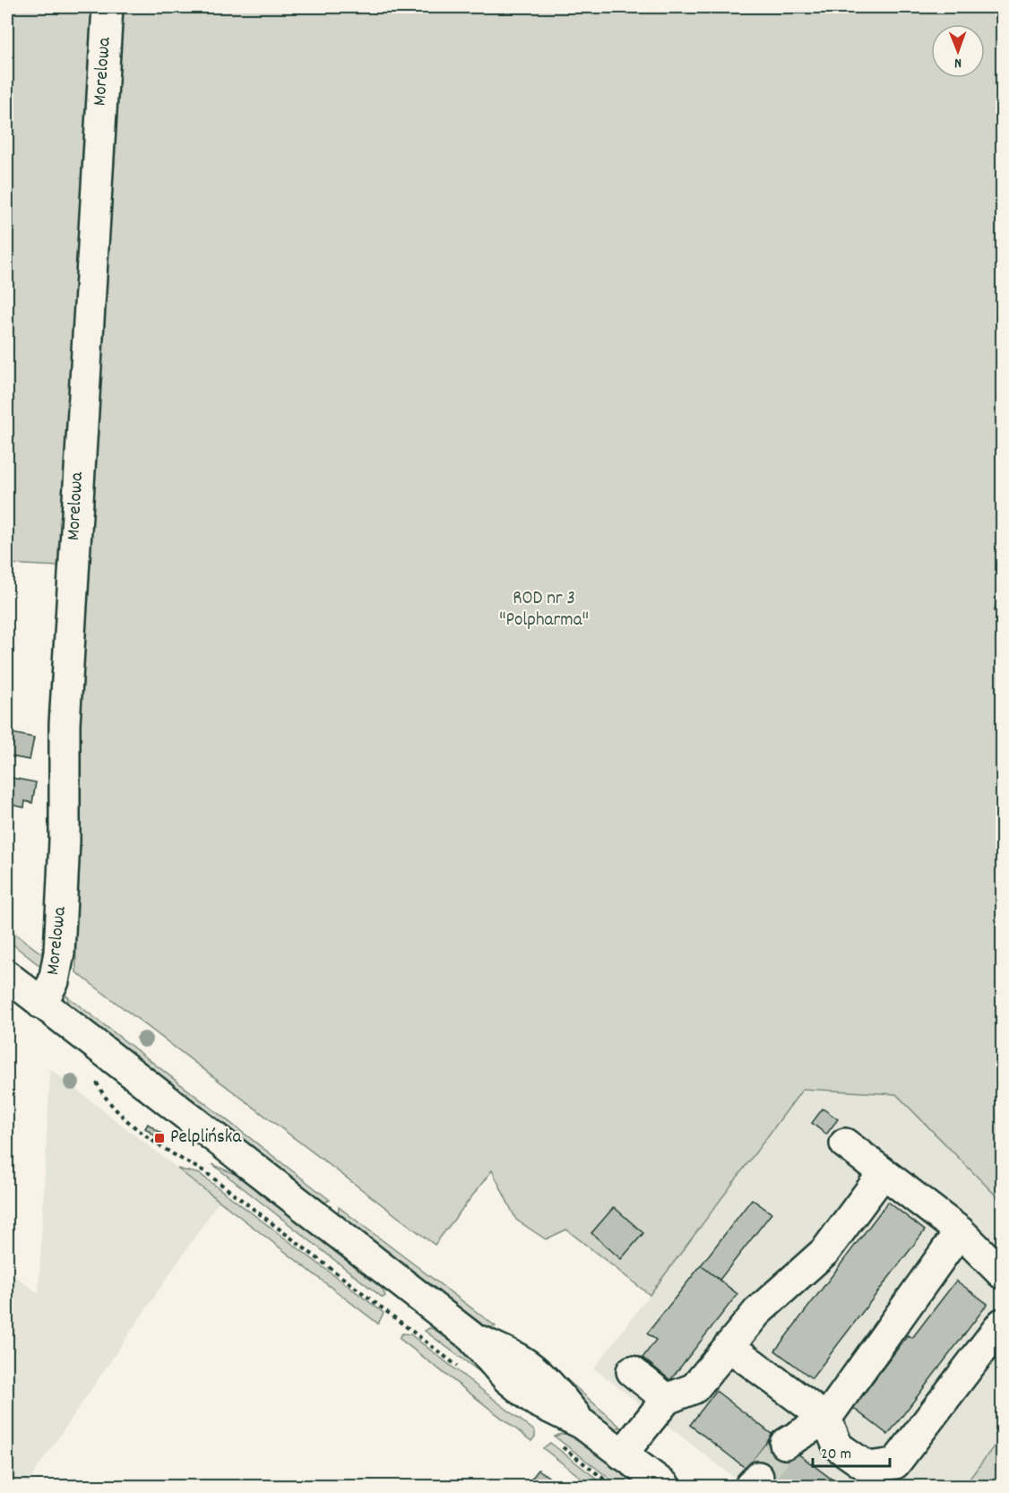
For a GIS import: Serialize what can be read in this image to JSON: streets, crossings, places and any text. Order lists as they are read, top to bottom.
{
  "streets": {
    "street": ["Morelowa"]
  },
  "parks": ["ROD nr 3 \"Polpharma\""],
  "places": {
    "transit": ["Pelplińska"]
  },
  "scale_bar": "20 m",
  "north": "bottom"
}
